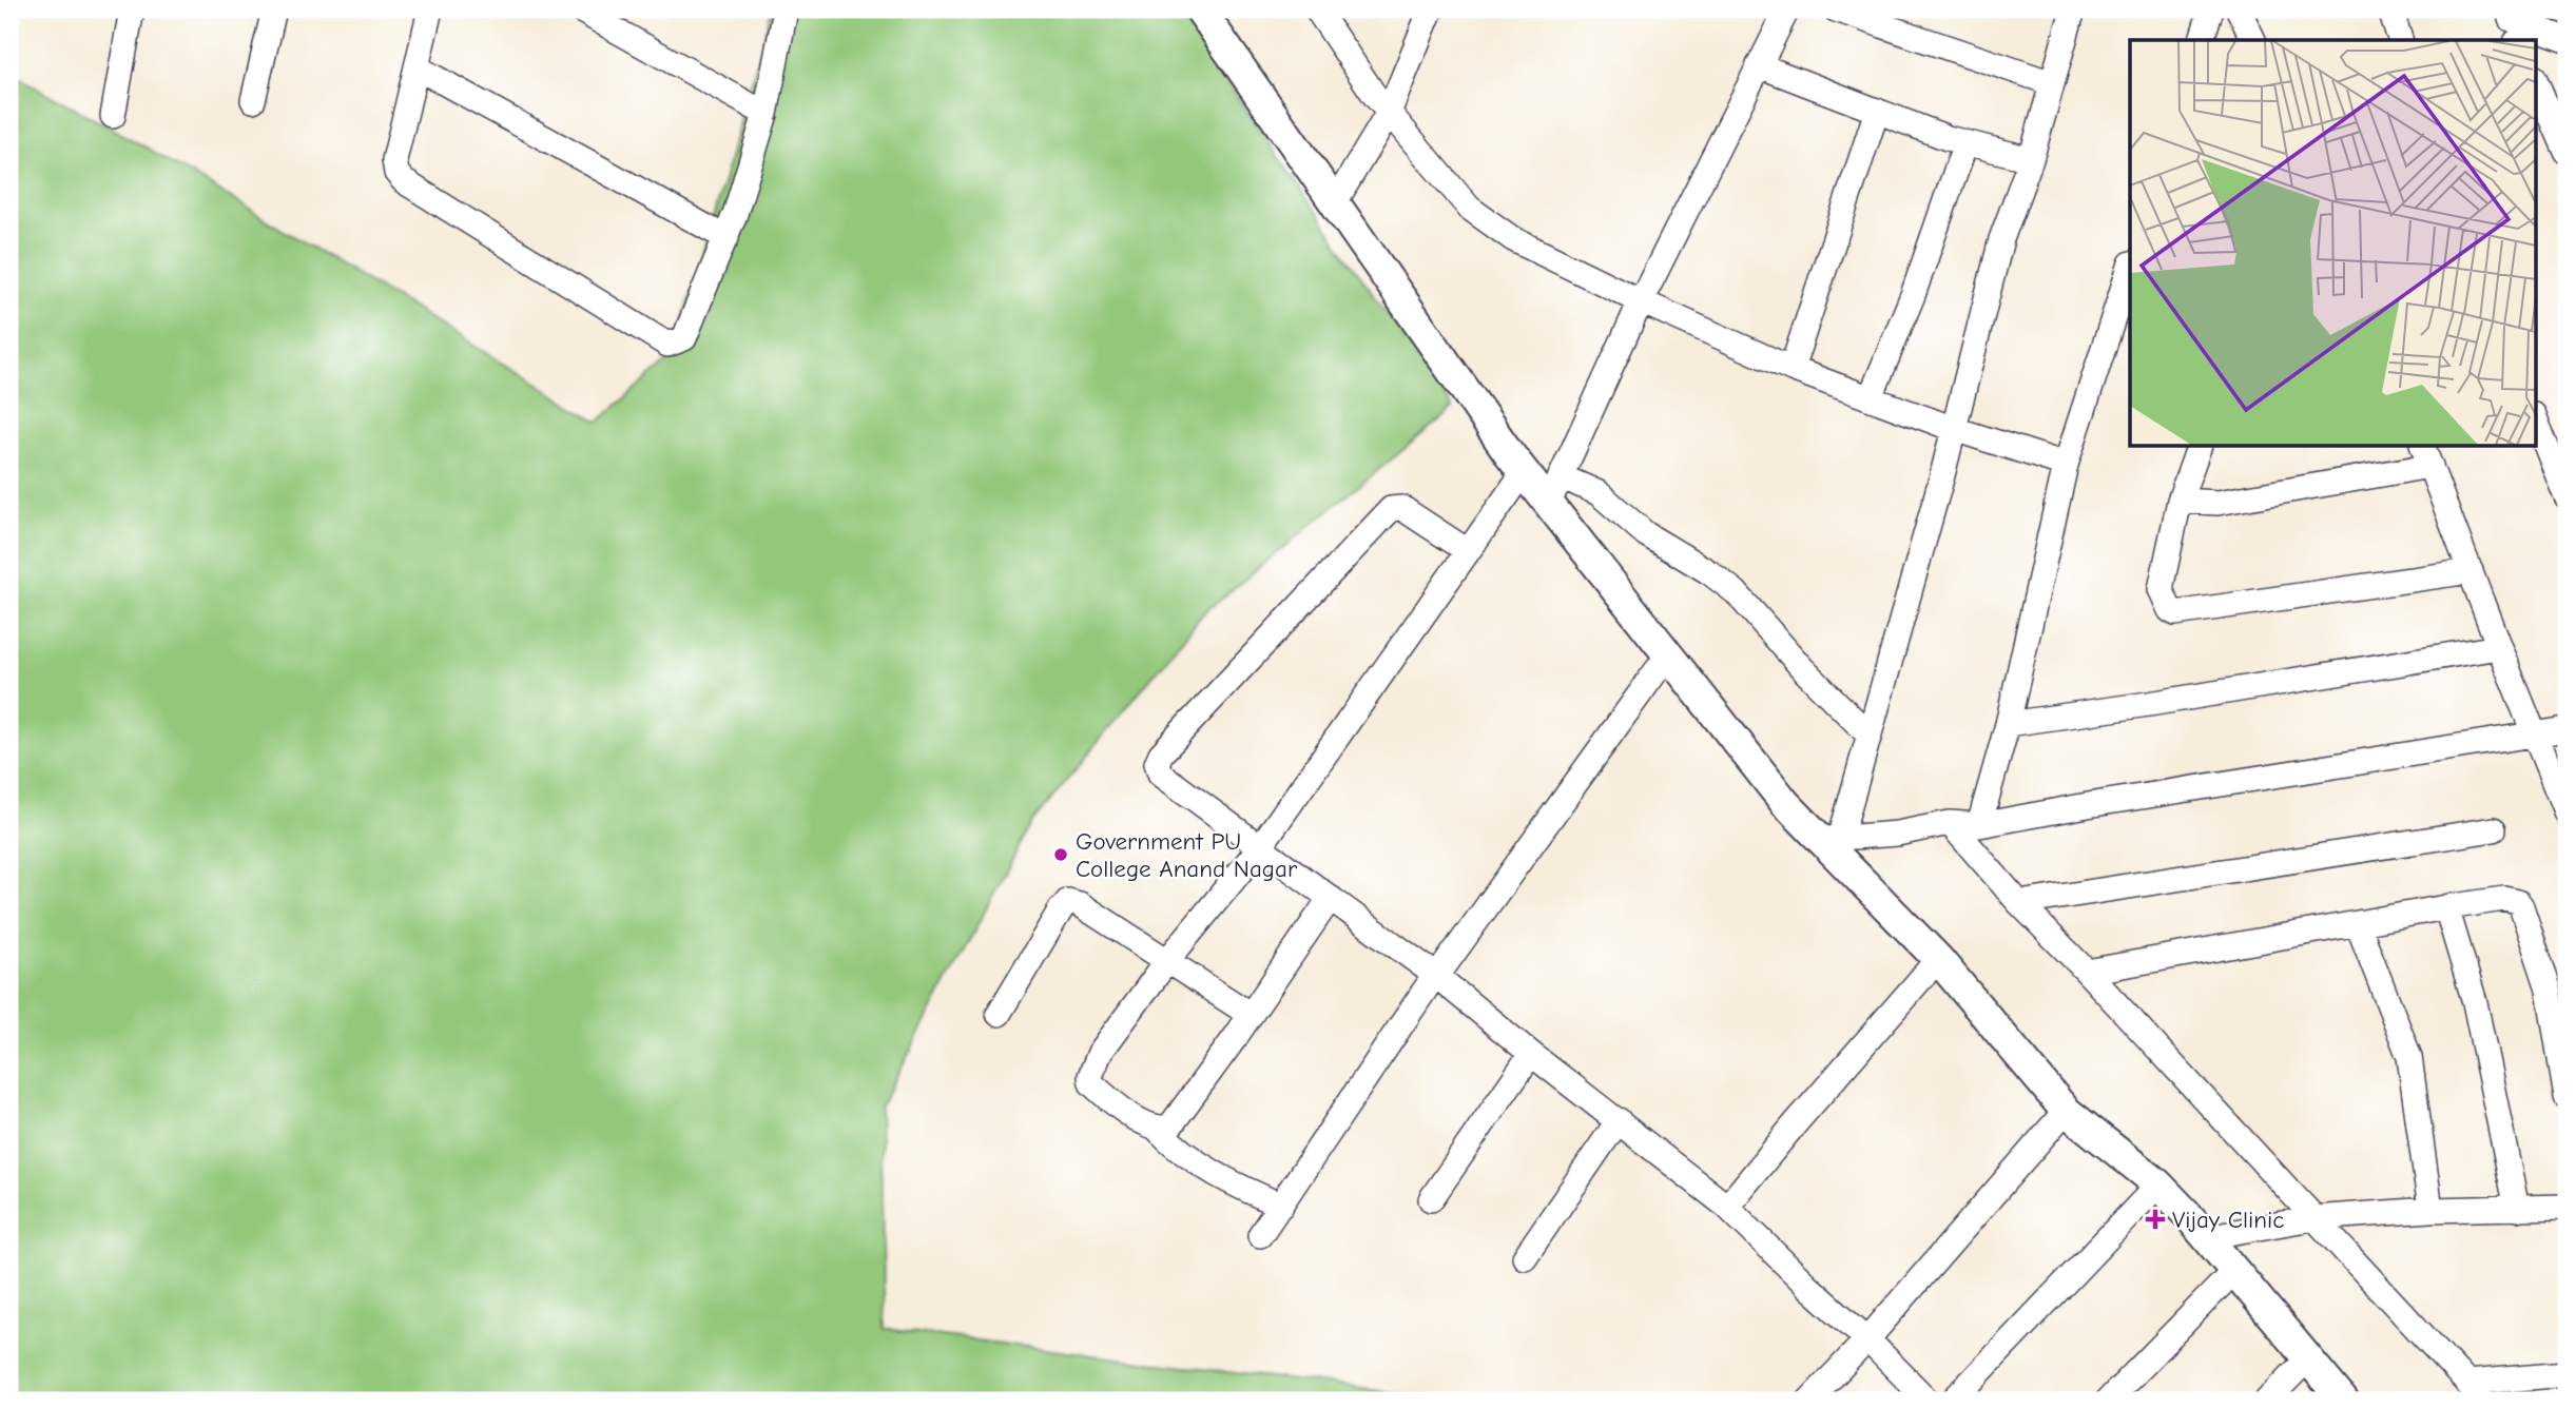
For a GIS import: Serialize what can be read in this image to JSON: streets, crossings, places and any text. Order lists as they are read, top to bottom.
{
  "places": {
    "other": ["Government PU College Anand Nagar"],
    "health": ["Vijay Clinic"]
  }
}
